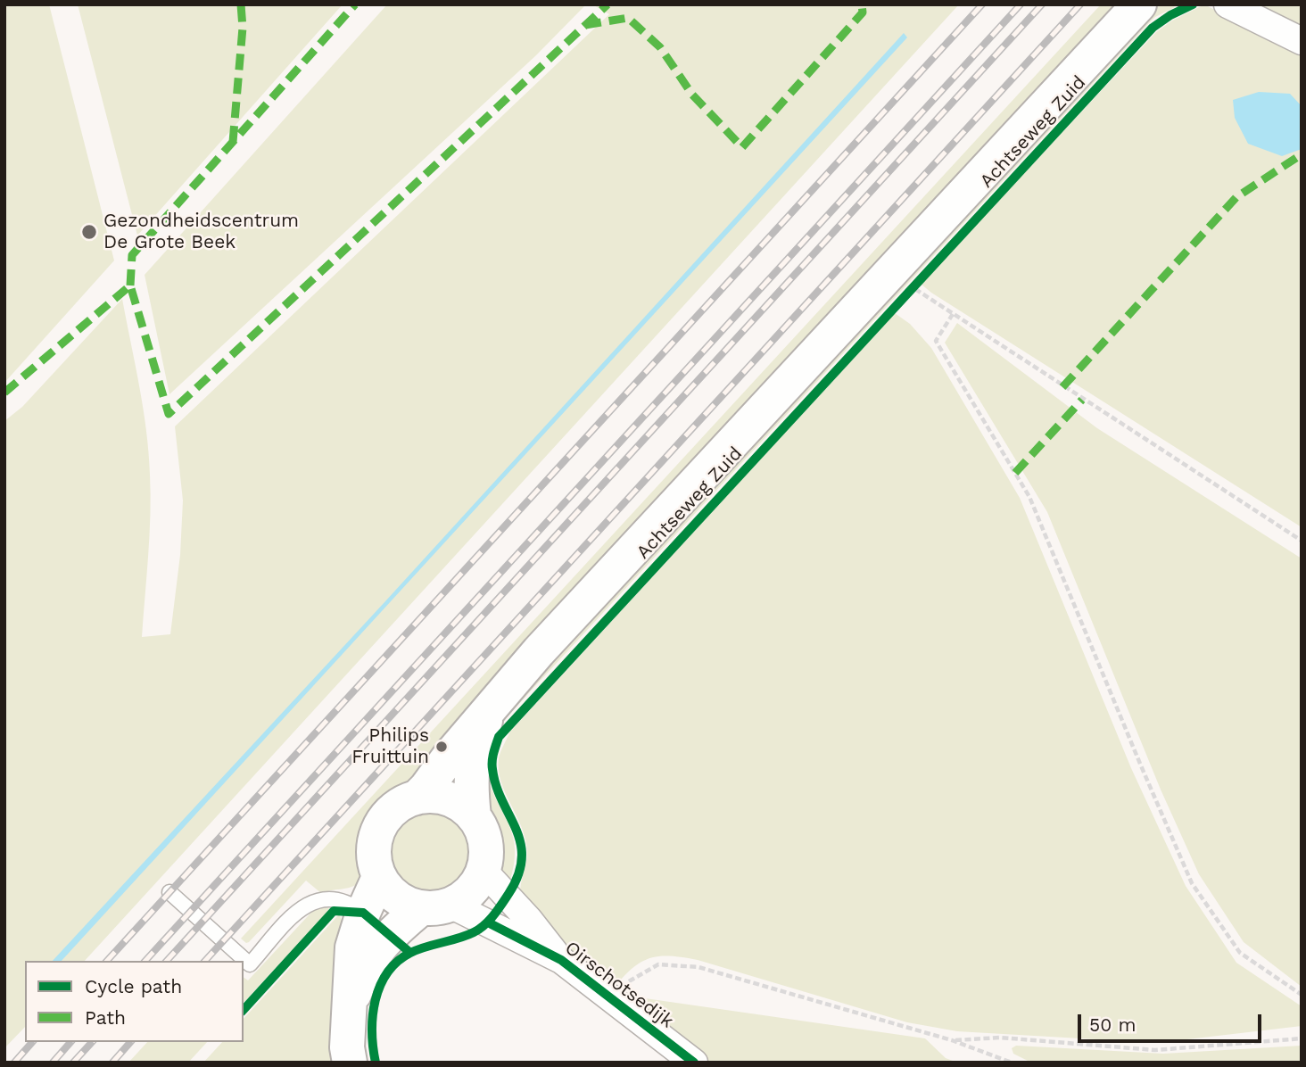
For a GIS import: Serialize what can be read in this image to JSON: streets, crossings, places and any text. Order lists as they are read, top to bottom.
{
  "streets": {
    "street": ["Achtseweg Zuid", "Oirschotsedijk"]
  },
  "crossings": [
    ["Achtseweg Zuid", "Oirschotsedijk"]
  ],
  "places": ["Gezondheidscentrum De Grote Beek", "Philips Fruittuin"],
  "legend": ["Cycle path", "Path"],
  "scale_bar": "50 m"
}
